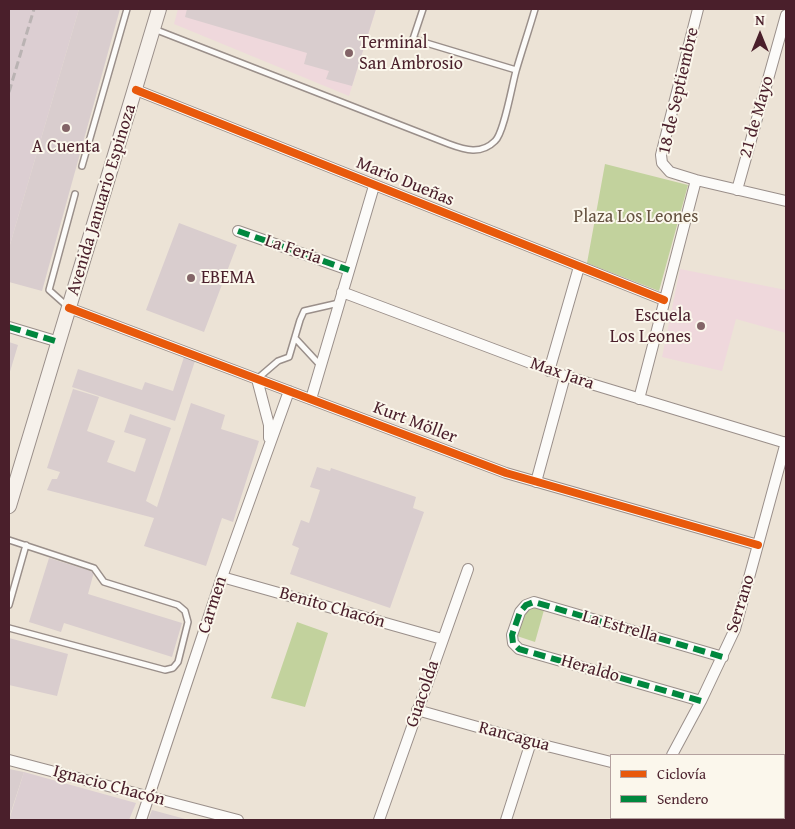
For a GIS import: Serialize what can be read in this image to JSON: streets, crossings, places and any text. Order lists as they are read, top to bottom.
{
  "streets": {
    "main road": ["Avenida Januario Espinoza"],
    "street": [
      "18 de Septiembre",
      "21 de Mayo",
      "Mario Dueñas",
      "La Feria",
      "Max Jara",
      "Kurt Möller",
      "Serrano",
      "Carmen",
      "Benito Chacón",
      "La Estrella",
      "Heraldo",
      "Guacolda",
      "Rancagua",
      "Ignacio Chacón"
    ]
  },
  "crossings": [
    ["Mario Dueñas", "Avenida Januario Espinoza"],
    ["Avenida Januario Espinoza", "Kurt Möller"],
    ["Max Jara", "Serrano"],
    ["Kurt Möller", "Serrano"],
    ["Kurt Möller", "Carmen"],
    ["Serrano", "La Estrella"],
    ["Serrano", "Heraldo"],
    ["Carmen", "Benito Chacón"],
    ["Carmen", "Ignacio Chacón"],
    ["Benito Chacón", "Guacolda"],
    ["La Estrella", "Heraldo"],
    ["Guacolda", "Rancagua"]
  ],
  "parks": ["Plaza Los Leones"],
  "places": [
    "Terminal San Ambrosio",
    "A Cuenta",
    "EBEMA",
    "Escuela Los Leones"
  ],
  "legend": ["Ciclovía", "Sendero"],
  "north": "top"
}
